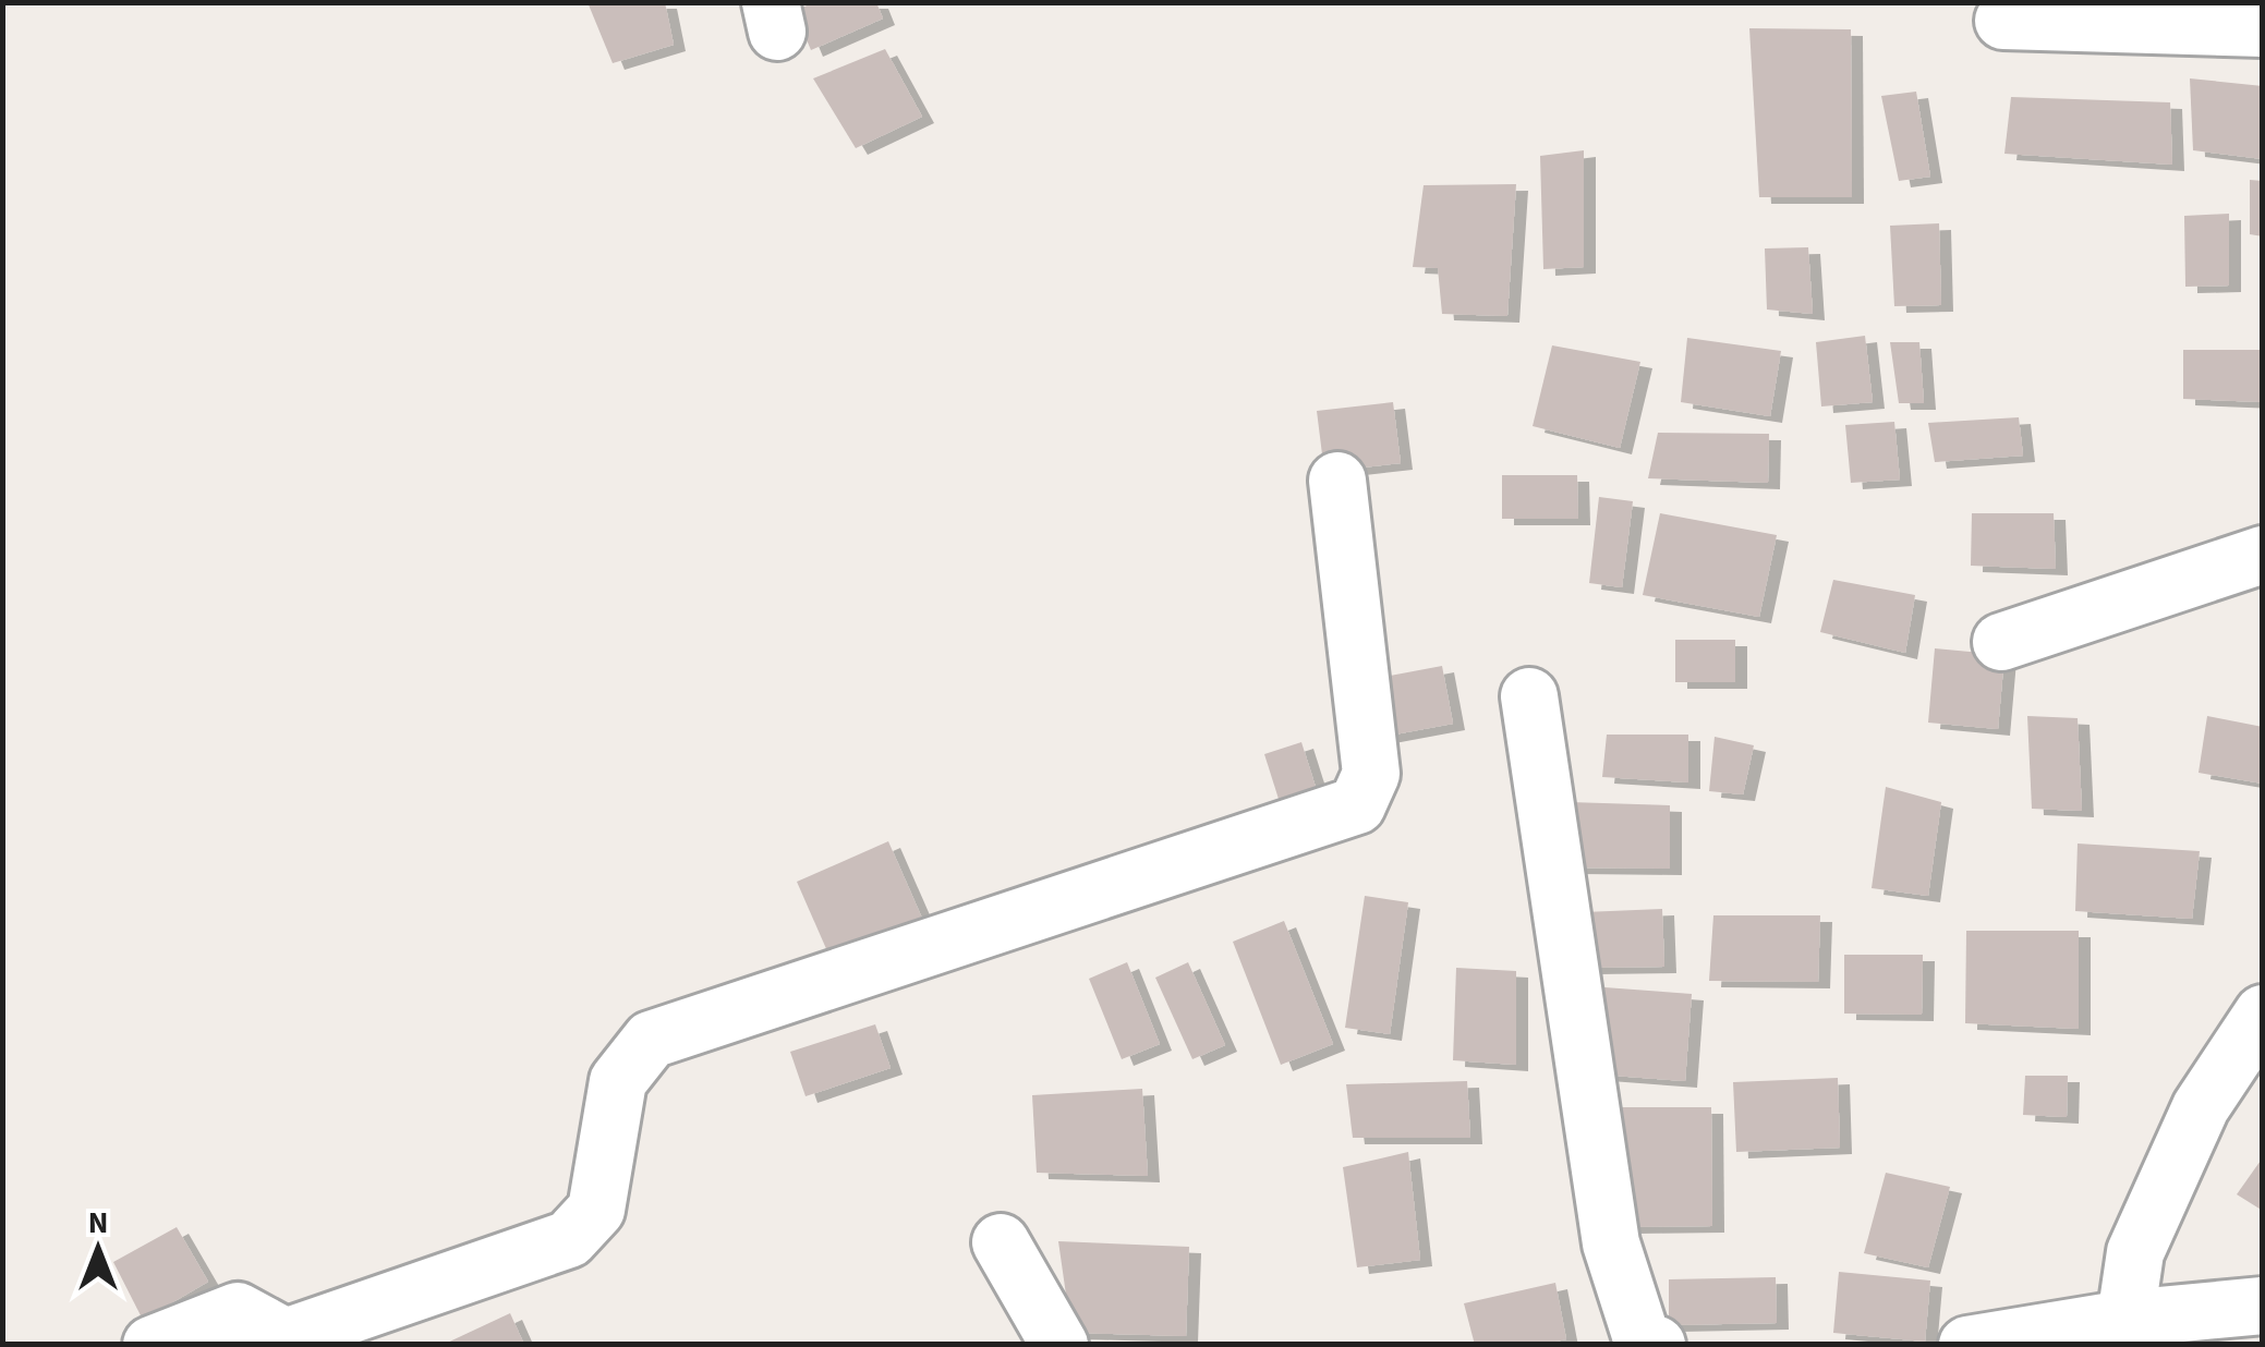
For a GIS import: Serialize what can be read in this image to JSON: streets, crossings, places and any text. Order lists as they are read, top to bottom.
{
  "north": "top"
}
